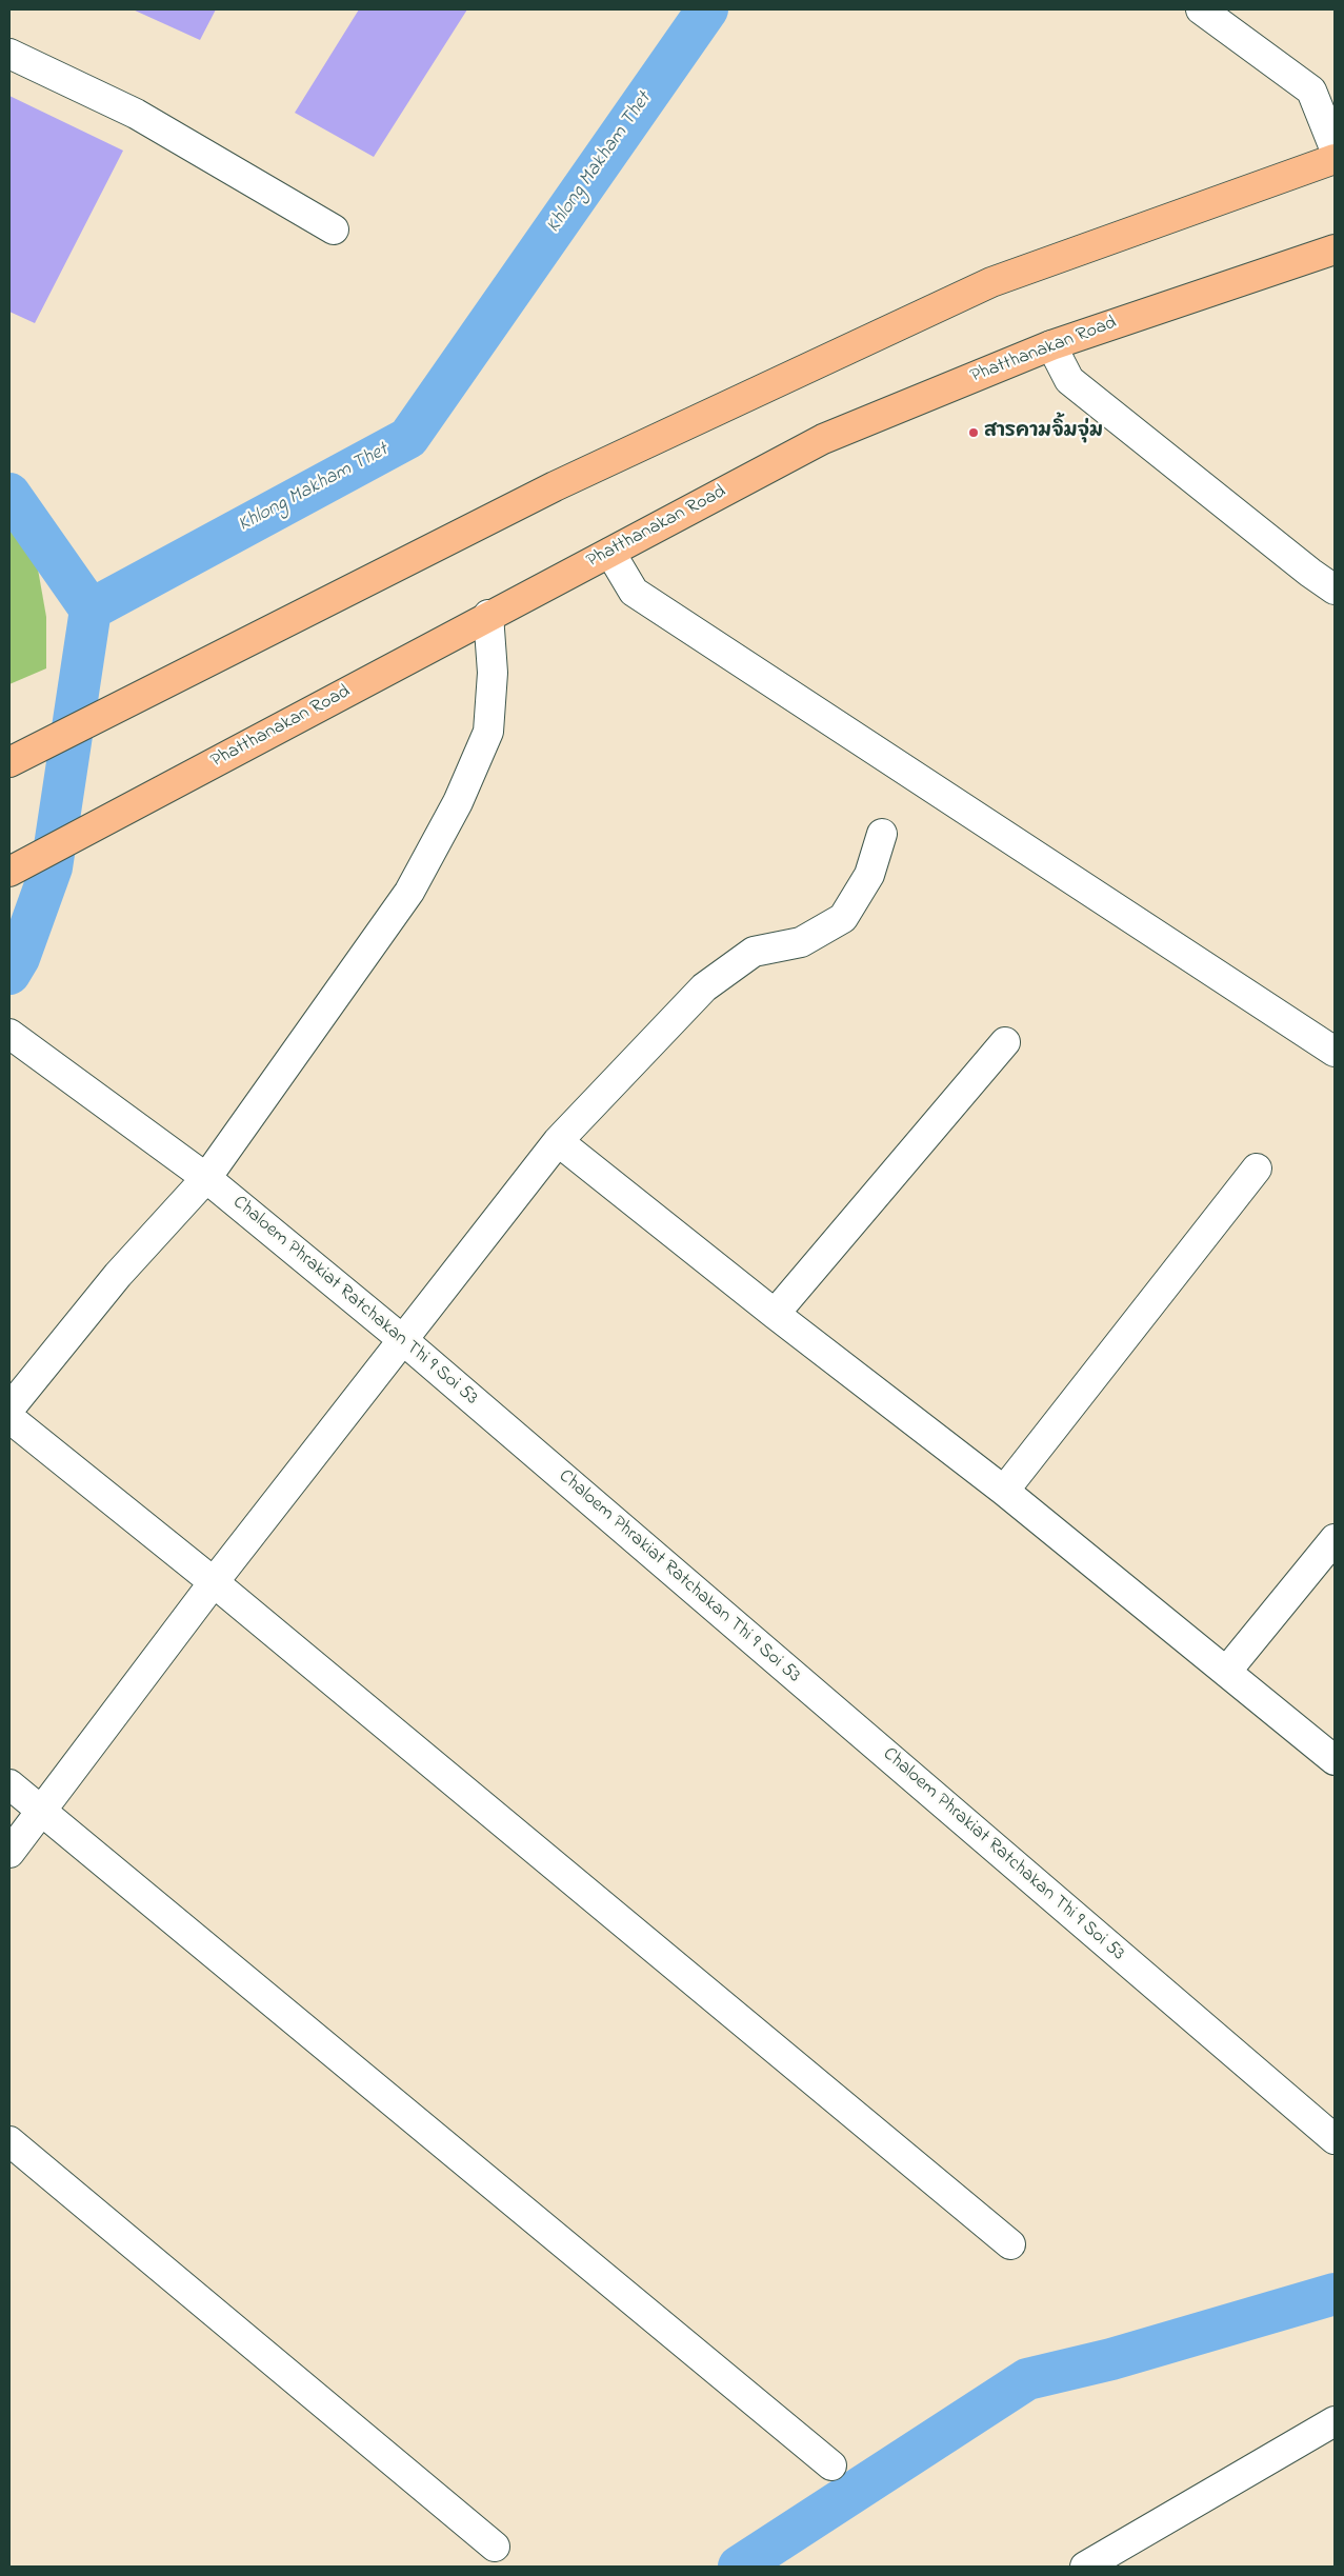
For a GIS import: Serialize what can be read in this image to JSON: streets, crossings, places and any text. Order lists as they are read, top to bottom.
{
  "streets": {
    "main road": ["Phatthanakan Road"],
    "street": ["Chaloem Phrakiat Ratchakan Thi 9 Soi 53"]
  },
  "water": ["Khlong Makham Thet"],
  "places": ["สารคามจิ้มจุ่ม"]
}
